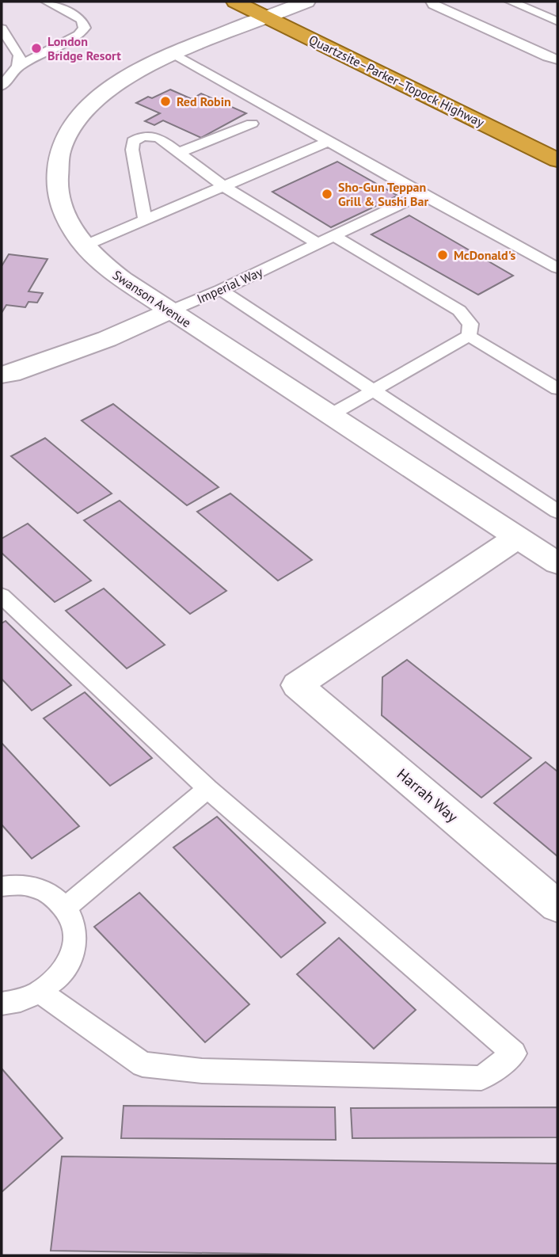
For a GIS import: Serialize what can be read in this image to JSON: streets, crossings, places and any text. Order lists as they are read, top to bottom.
{
  "streets": {
    "highway": ["Quartzsite–Parker–Topock Highway"],
    "street": ["Imperial Way", "Swanson Avenue", "Harrah Way"]
  },
  "crossings": [
    ["Quartzsite–Parker–Topock Highway", "Swanson Avenue"],
    ["Imperial Way", "Swanson Avenue"],
    ["Swanson Avenue", "Harrah Way"]
  ],
  "places": [
    "London Bridge Resort",
    "Red Robin",
    "Sho-Gun Teppan Grill & Sushi Bar",
    "McDonald's"
  ]
}
